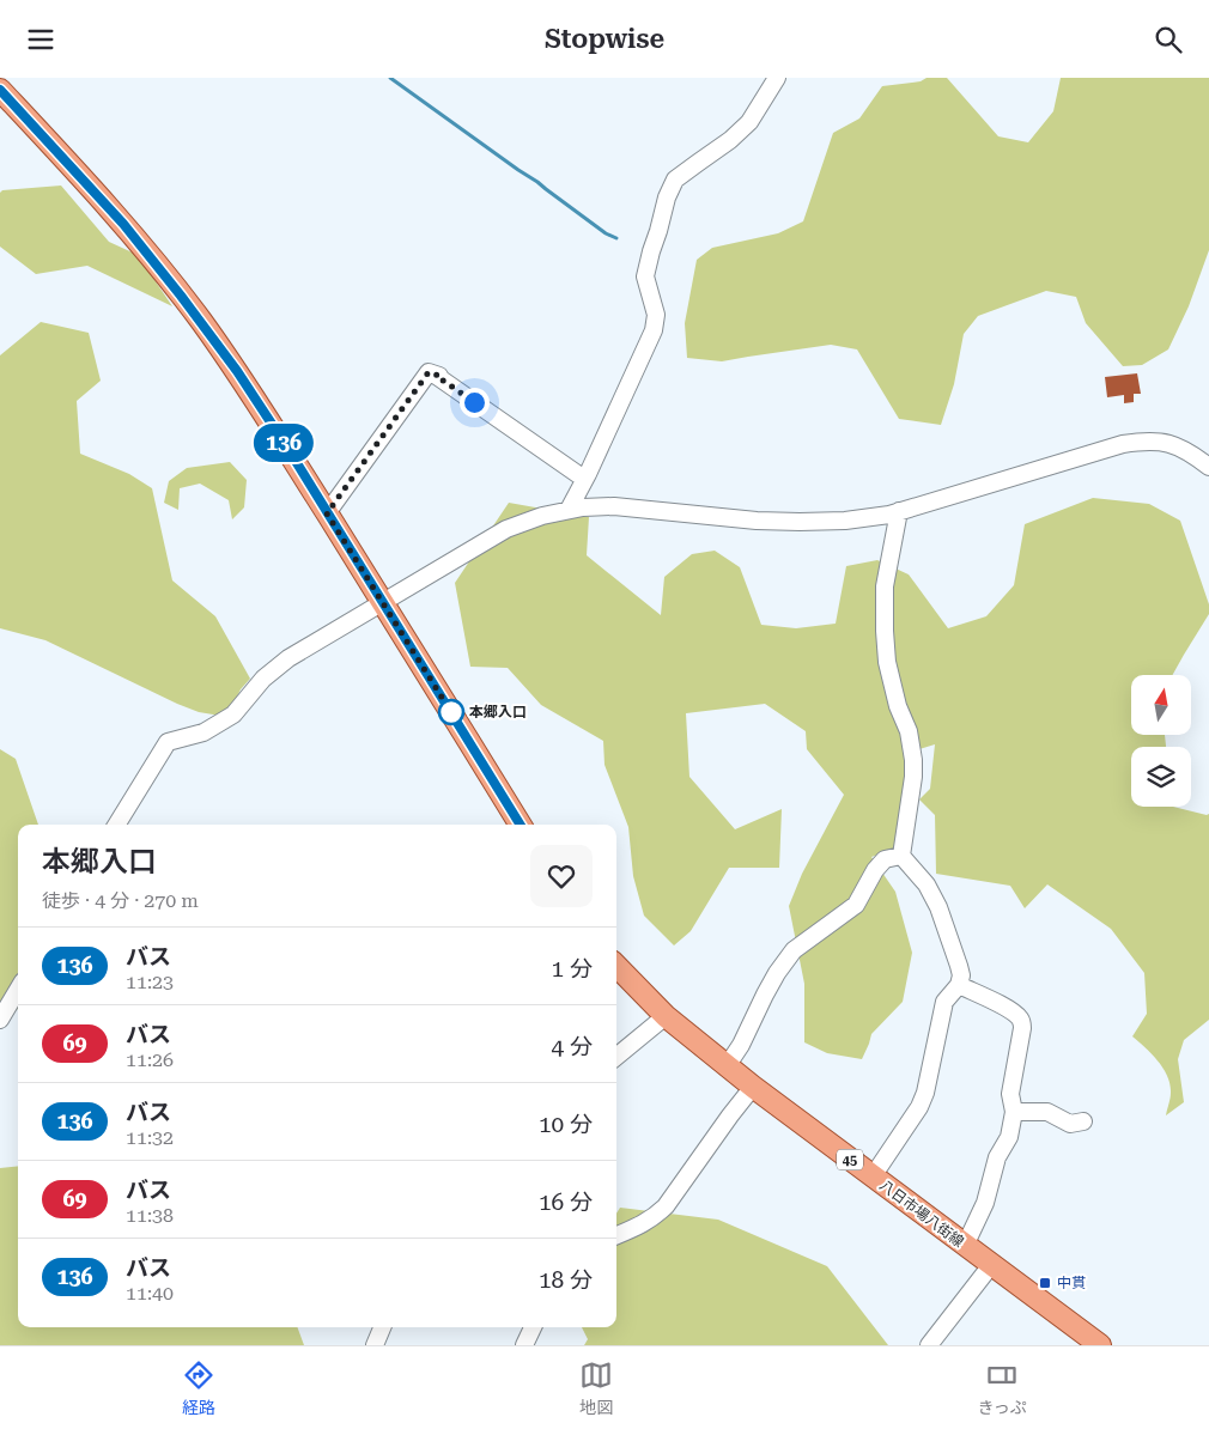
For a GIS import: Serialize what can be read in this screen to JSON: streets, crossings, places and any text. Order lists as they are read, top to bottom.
{
  "streets": {
    "main road": ["45", "八日市場八街線"]
  },
  "places": {
    "other": ["本郷入口"],
    "transit": ["中貫"]
  },
  "lines": ["bus line 136"],
  "north": "top",
  "page": {
    "header": "Stopwise",
    "on_map": "136",
    "heading": ["本郷入口", "徒歩 · 4 分 · 270 m"],
    "list": [
      {
        "mark": "136",
        "name": "バス",
        "note": "11:23",
        "value": "1 分"
      },
      {
        "mark": "69",
        "name": "バス",
        "note": "11:26",
        "value": "4 分"
      },
      {
        "mark": "136",
        "name": "バス",
        "note": "11:32",
        "value": "10 分"
      },
      {
        "mark": "69",
        "name": "バス",
        "note": "11:38",
        "value": "16 分"
      },
      {
        "mark": "136",
        "name": "バス",
        "note": "11:40",
        "value": "18 分"
      }
    ],
    "tabs": ["経路", "地図", "きっぷ"]
  }
}
